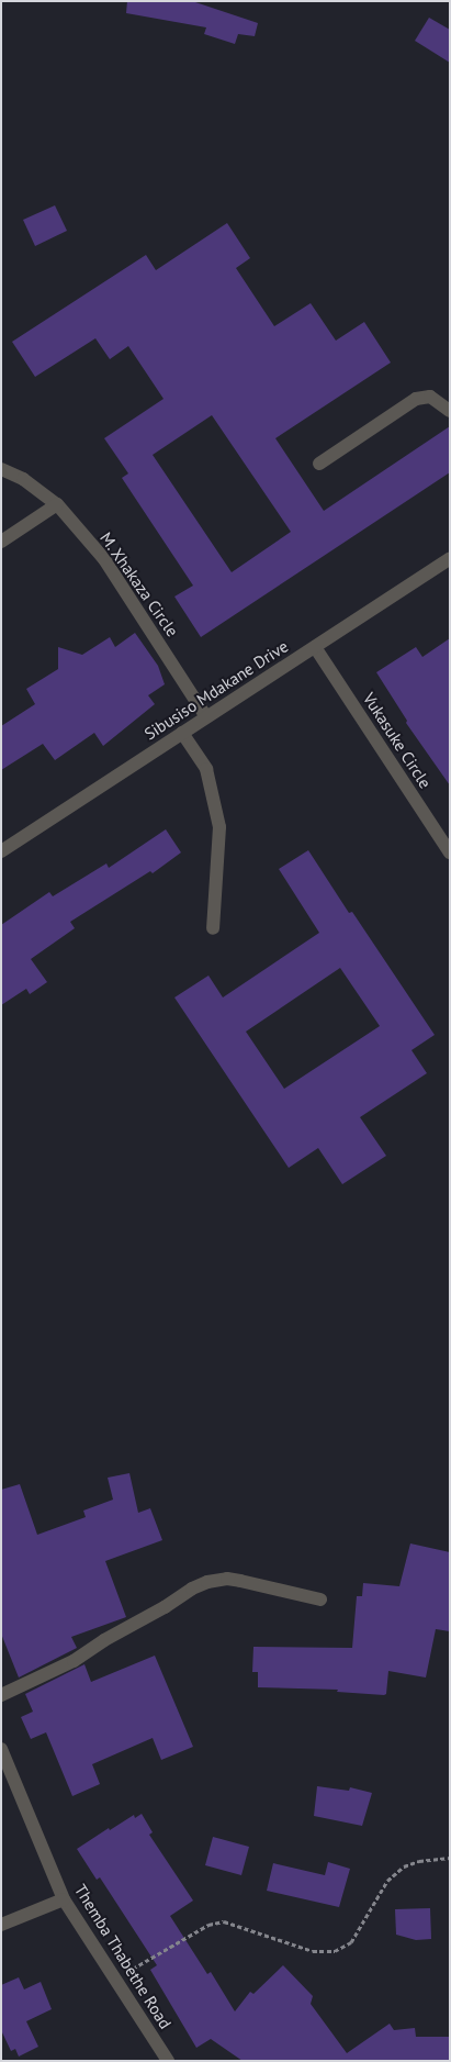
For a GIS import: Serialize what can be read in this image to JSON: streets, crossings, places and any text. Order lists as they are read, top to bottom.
{
  "streets": {
    "street": [
      "M. Xhakaza Circle",
      "Sibusiso Mdakane Drive",
      "Vukasuke Circle",
      "Themba Thabethe Road"
    ]
  },
  "crossings": [
    ["M. Xhakaza Circle", "Sibusiso Mdakane Drive"],
    ["Sibusiso Mdakane Drive", "Vukasuke Circle"]
  ]
}
